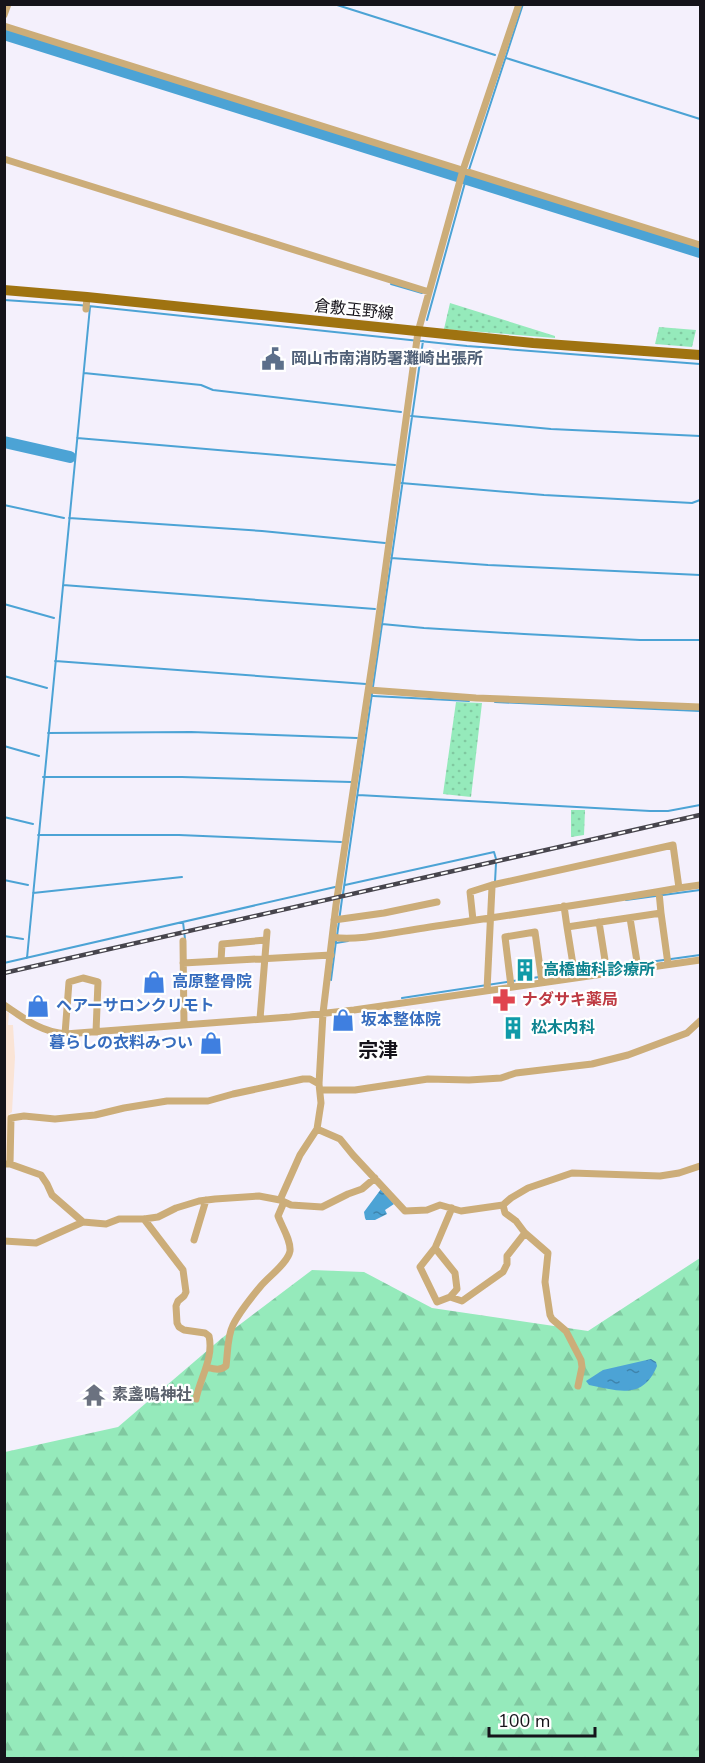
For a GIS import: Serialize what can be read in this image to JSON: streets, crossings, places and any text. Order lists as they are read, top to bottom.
{
  "streets": {
    "main road": ["倉敷玉野線"]
  },
  "districts": ["宗津"],
  "places": {
    "public building": ["岡山市南消防署灘崎出張所"],
    "building": ["高橋歯科診療所", "松木内科"],
    "shop": [
      "高原整骨院",
      "ヘアーサロンクリモト",
      "坂本整体院",
      "暮らしの衣料みつい"
    ],
    "pharmacy": ["ナダサキ薬局"],
    "temple": ["素盞嗚神社"]
  },
  "scale_bar": "100 m"
}
